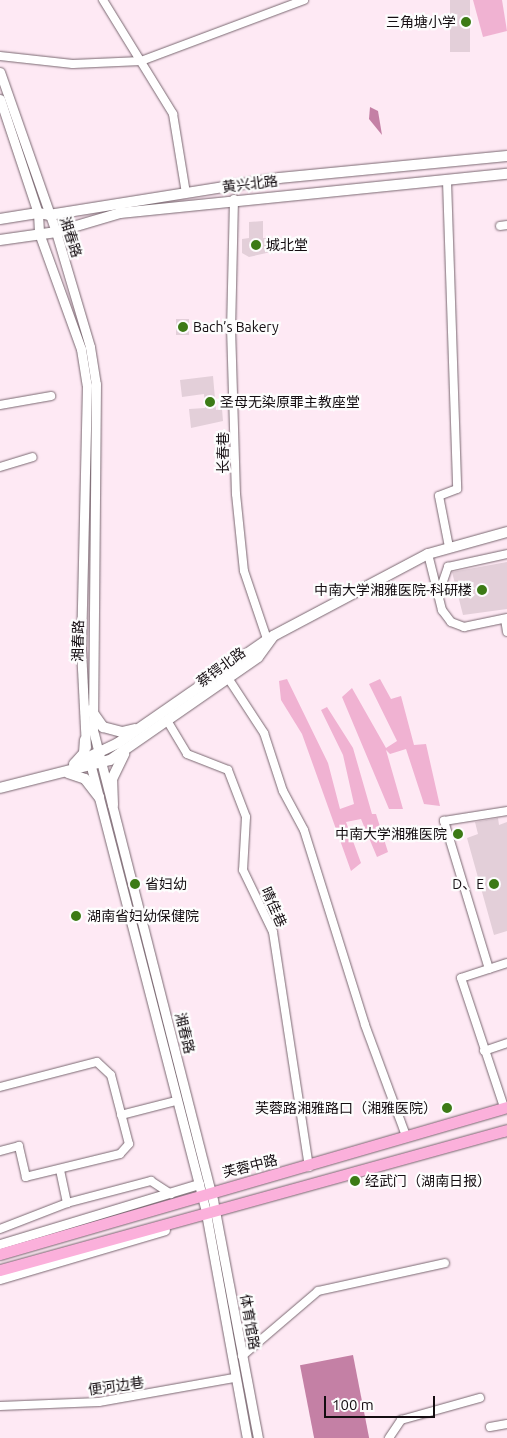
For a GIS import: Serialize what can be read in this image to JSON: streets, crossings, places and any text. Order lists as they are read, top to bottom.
{
  "streets": {
    "main road": ["黄兴北路", "蔡锷北路", "芙蓉中路"],
    "street": [
      "湘春路",
      "长春巷",
      "晴佳巷",
      "体育馆路",
      "便河边巷"
    ]
  },
  "crossings": [
    ["黄兴北路", "湘春路"],
    ["黄兴北路", "长春巷"],
    ["湘春路", "蔡锷北路"],
    ["湘春路", "芙蓉中路"],
    ["湘春路", "体育馆路"],
    ["长春巷", "蔡锷北路"],
    ["蔡锷北路", "晴佳巷"],
    ["晴佳巷", "芙蓉中路"],
    ["体育馆路", "便河边巷"]
  ],
  "places": [
    "三角塘小学",
    "城北堂",
    "Bach’s Bakery",
    "圣母无染原罪主教座堂",
    "中南大学湘雅医院-科研楼",
    "中南大学湘雅医院",
    "省妇幼",
    "D、E",
    "湖南省妇幼保健院",
    "芙蓉路湘雅路口（湘雅医院）",
    "经武门（湖南日报）"
  ],
  "scale_bar": "100 m"
}
